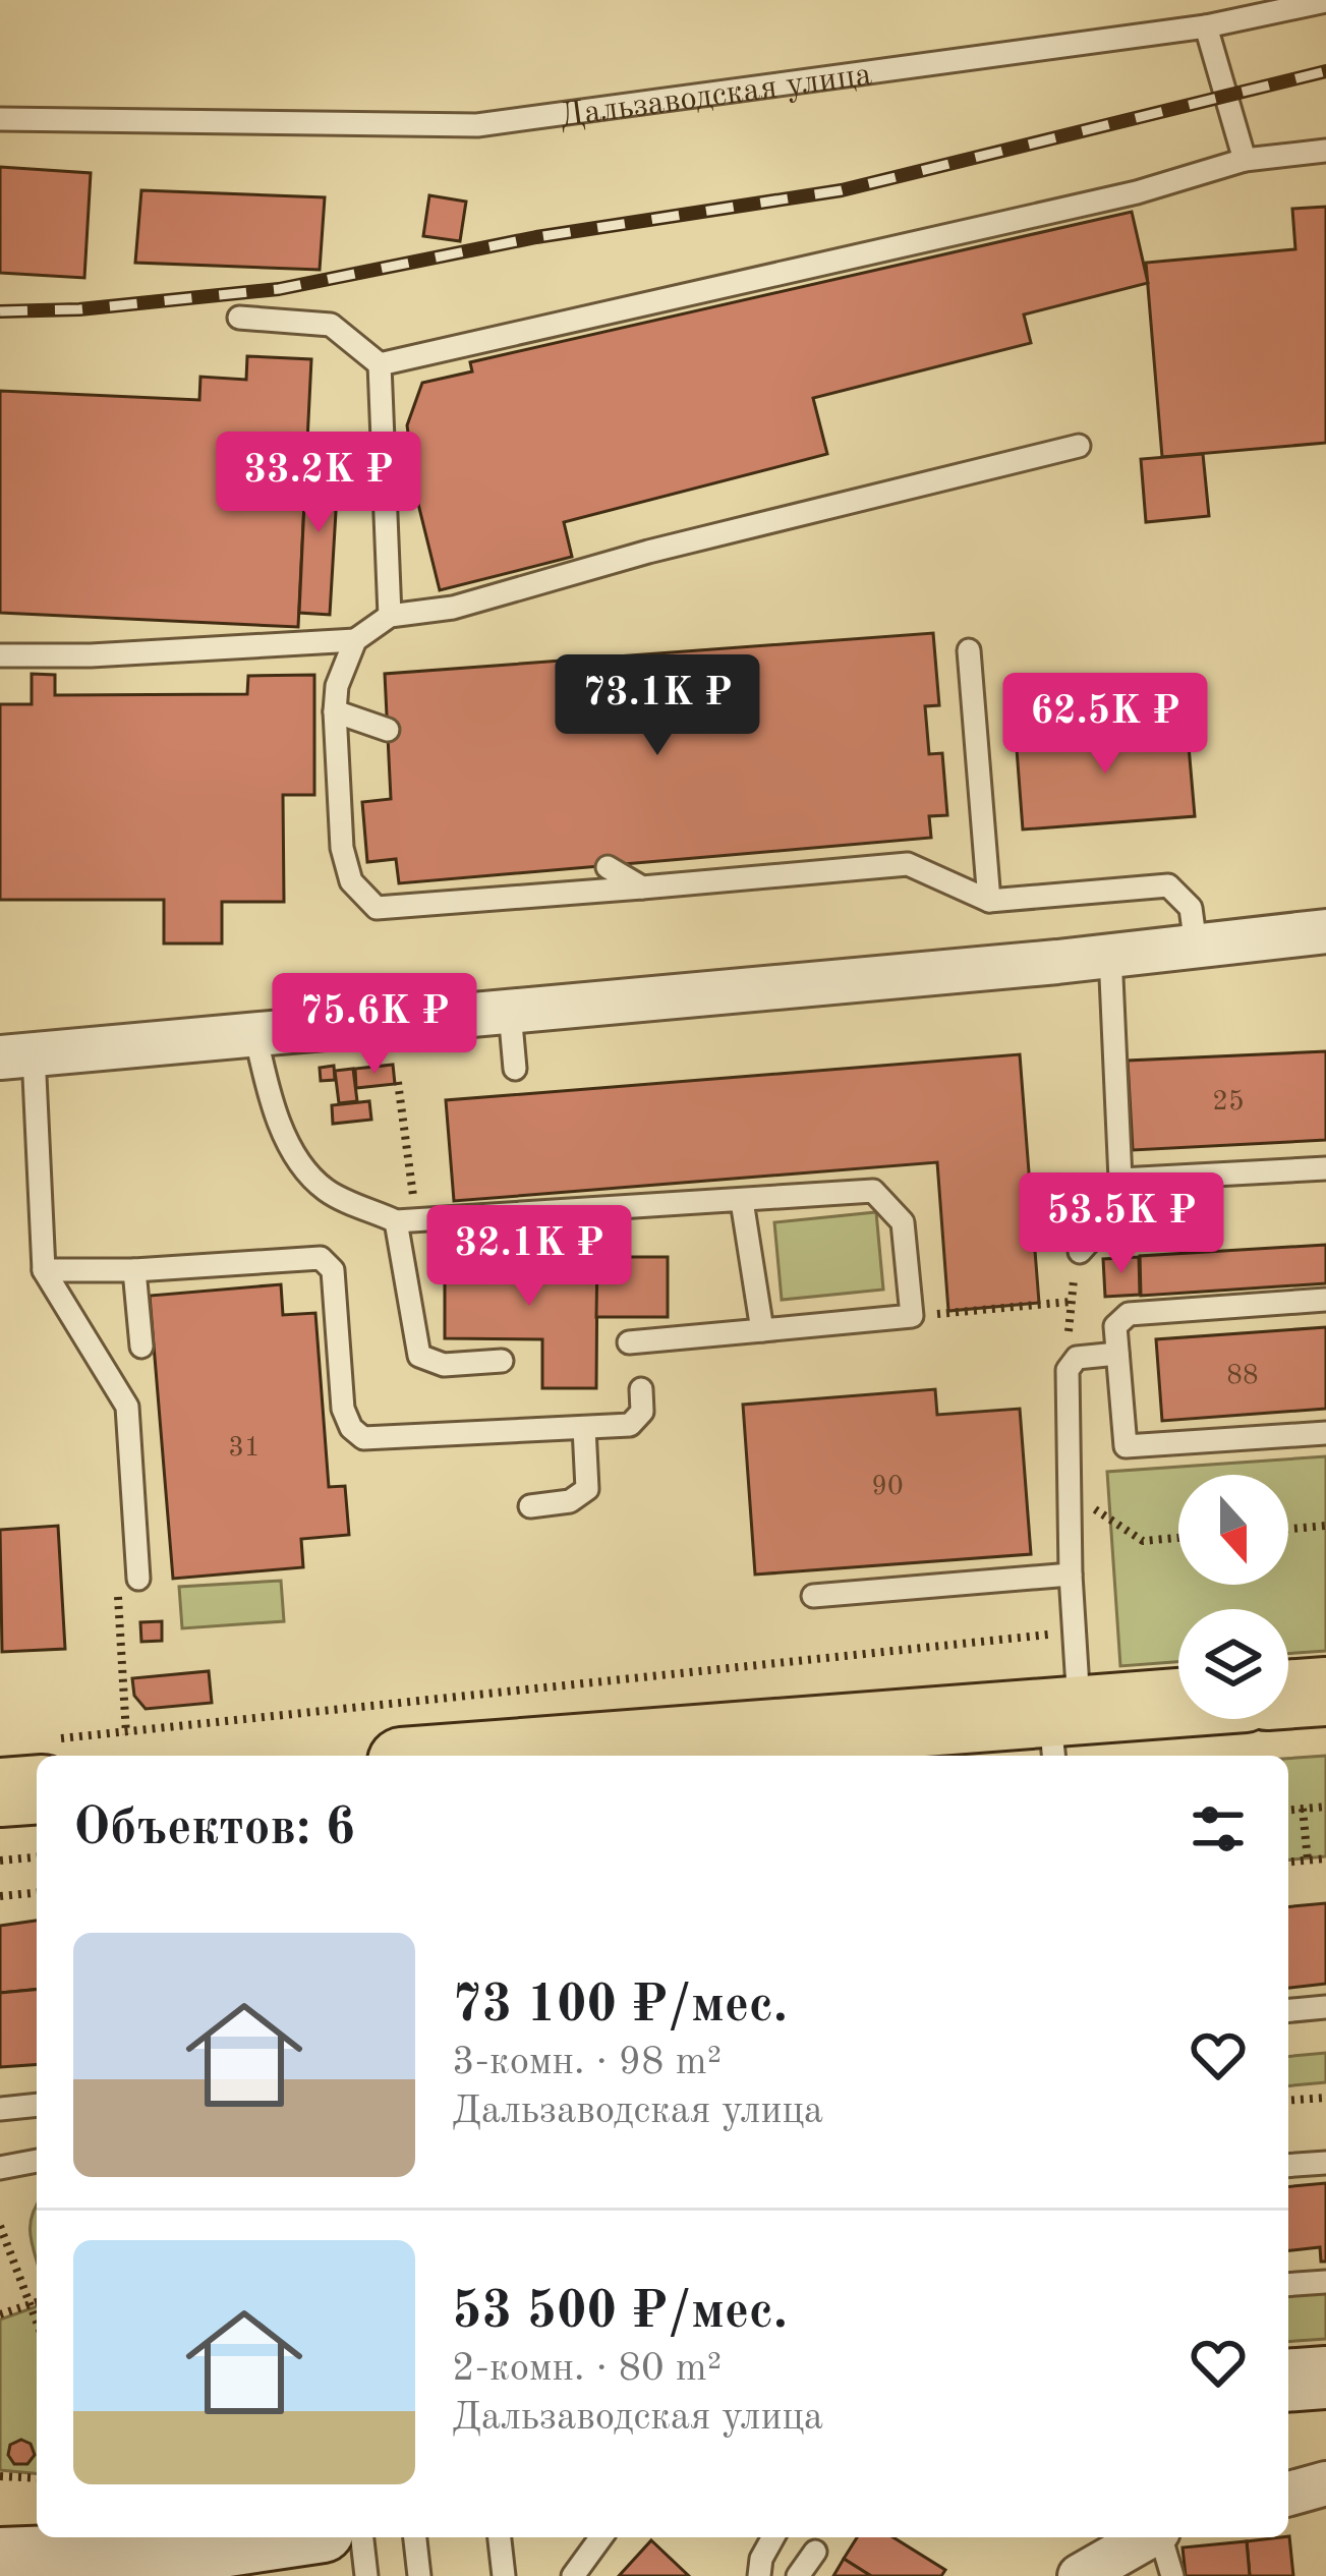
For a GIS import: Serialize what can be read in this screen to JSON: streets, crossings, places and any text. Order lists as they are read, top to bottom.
{
  "streets": {
    "lane": ["Дальзаводская улица"]
  },
  "house_numbers": [
    "25",
    "88",
    "31",
    "90"
  ],
  "north": "bottom",
  "page": {
    "price": [
      "33.2K ₽",
      "73.1K ₽",
      "62.5K ₽",
      "75.6K ₽",
      "53.5K ₽",
      "32.1K ₽"
    ],
    "heading": "Объектов: 6",
    "list": [
      {
        "name": "73 100 ₽/мес.",
        "note": "3-комн. · 98 m² · Дальзаводская улица"
      },
      {
        "name": "53 500 ₽/мес.",
        "note": "2-комн. · 80 m² · Дальзаводская улица"
      }
    ]
  }
}
